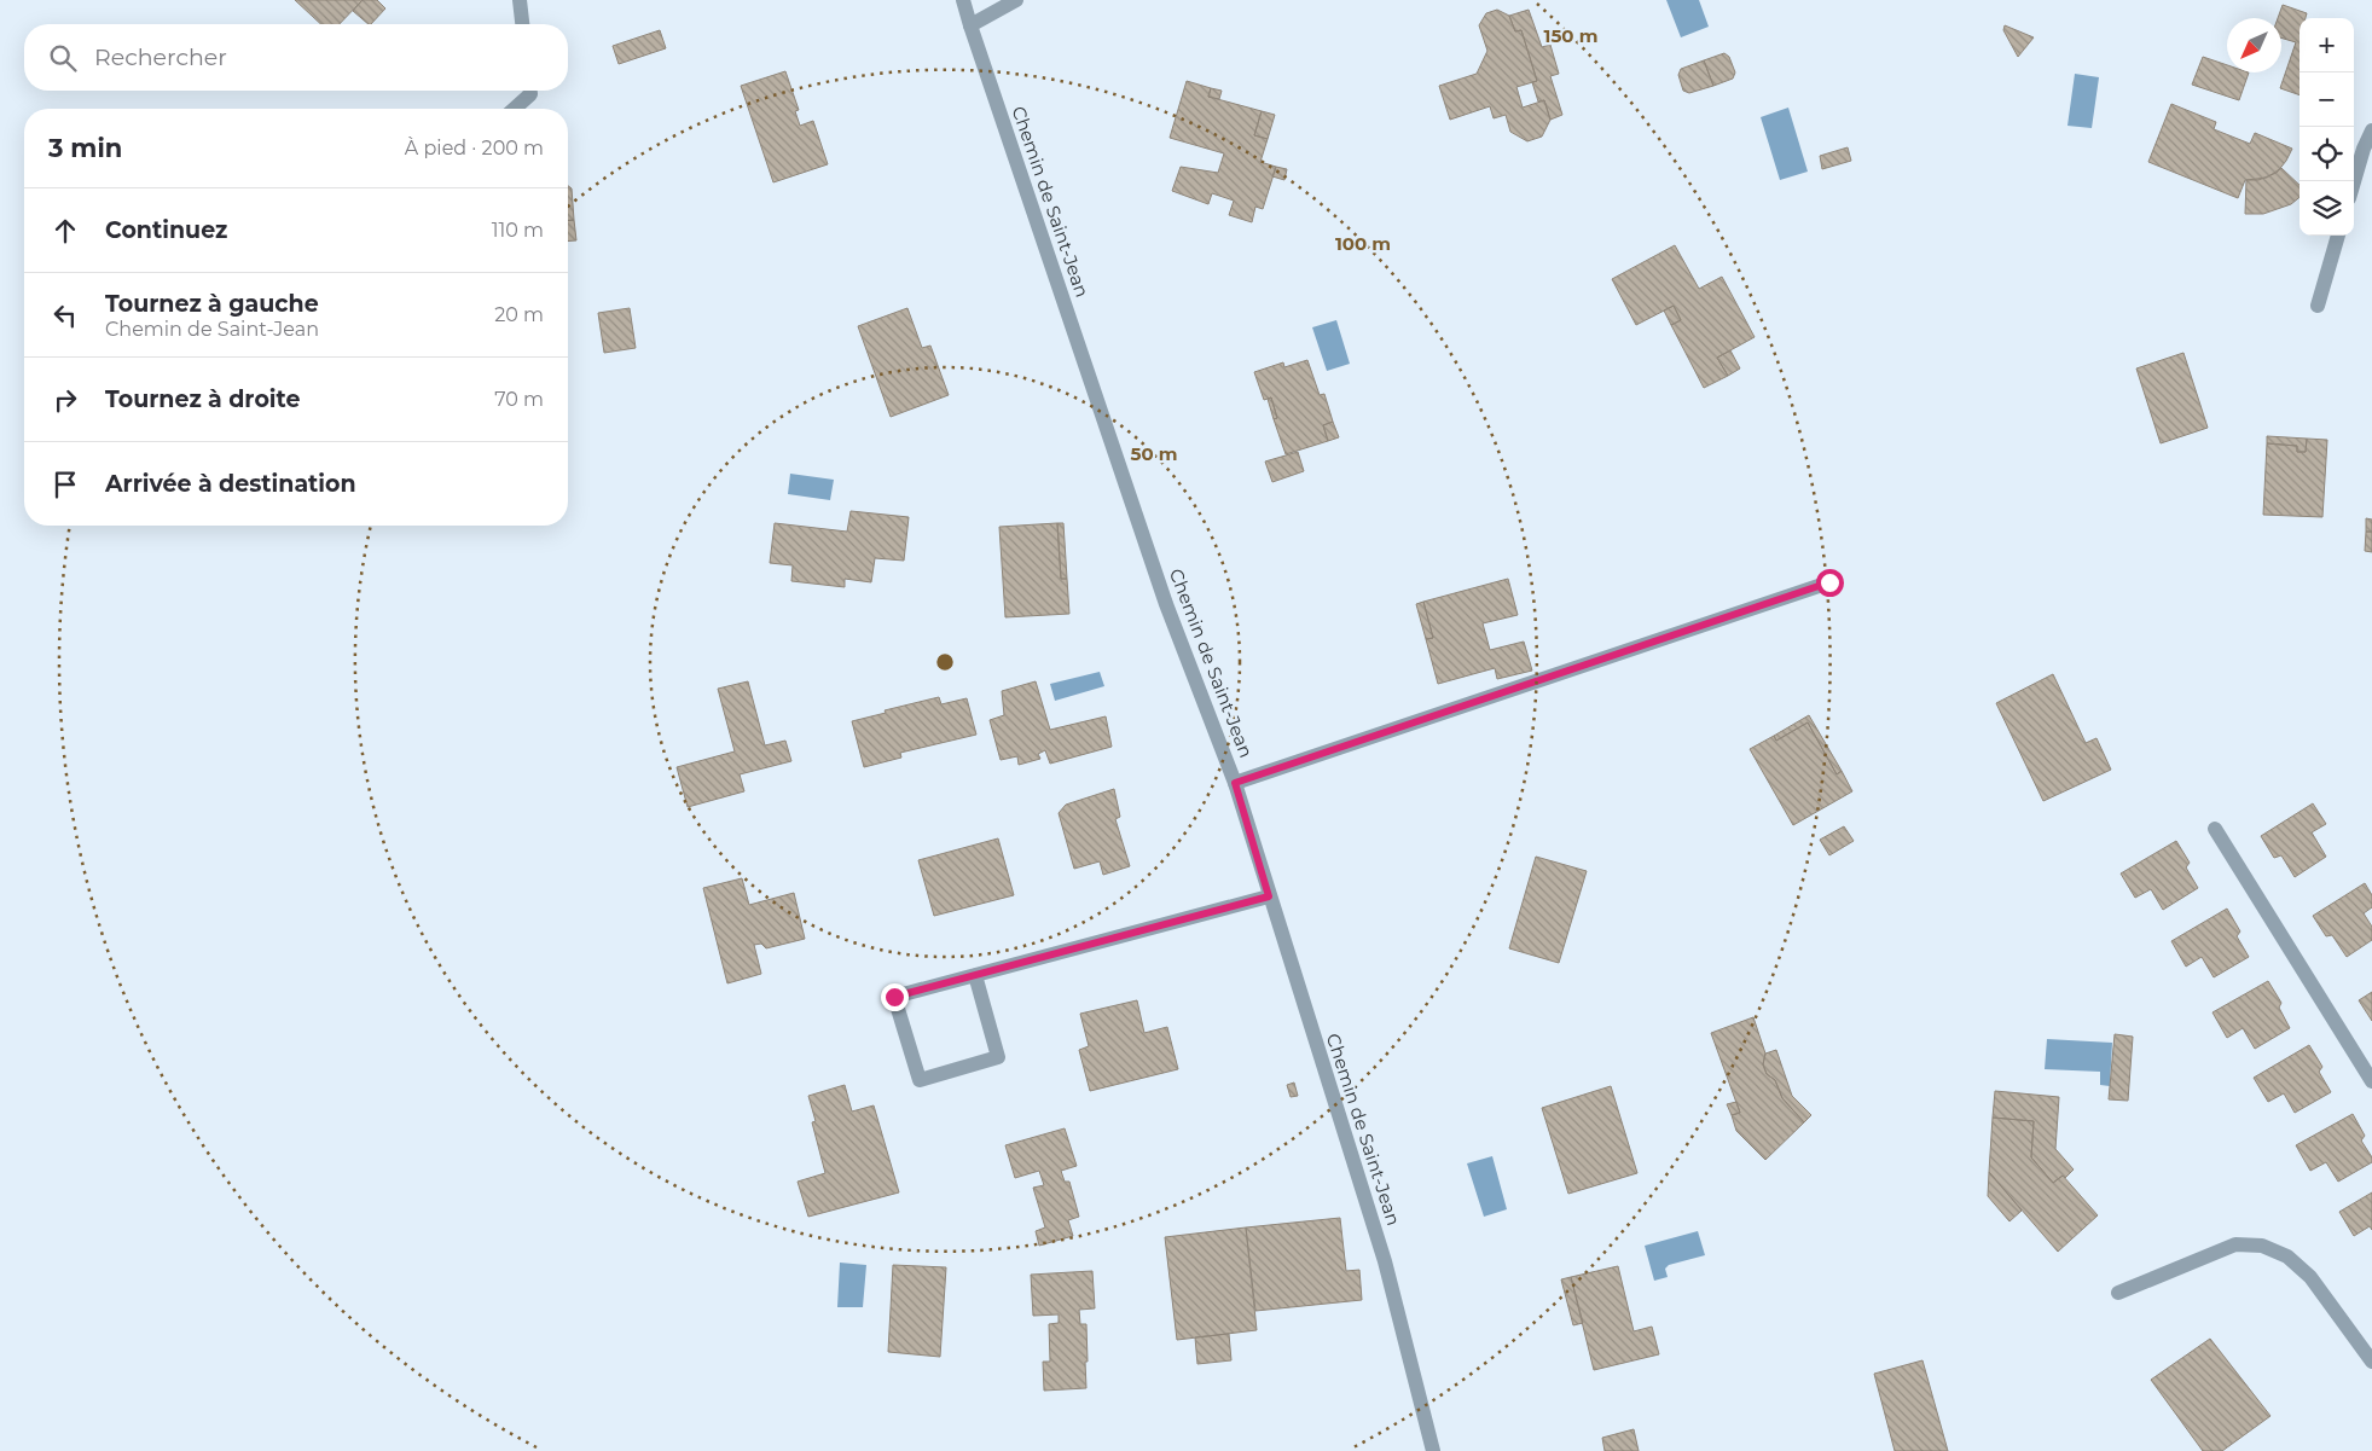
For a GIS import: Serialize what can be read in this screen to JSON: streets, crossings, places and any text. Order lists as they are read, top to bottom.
{
  "streets": {
    "street": ["Chemin de Saint-Jean"]
  },
  "north": "bottom left",
  "page": {
    "map_buttons": ["+", "−"],
    "search": "Rechercher",
    "heading": ["3 min", "À pied · 200 m"],
    "list": [
      ["Continuez", "110 m"],
      ["Tournez à gauche", "Chemin de Saint-Jean", "20 m"],
      ["Tournez à droite", "70 m"],
      "Arrivée à destination"
    ]
  },
  "rings": ["150 m", "100 m", "50 m"]
}
